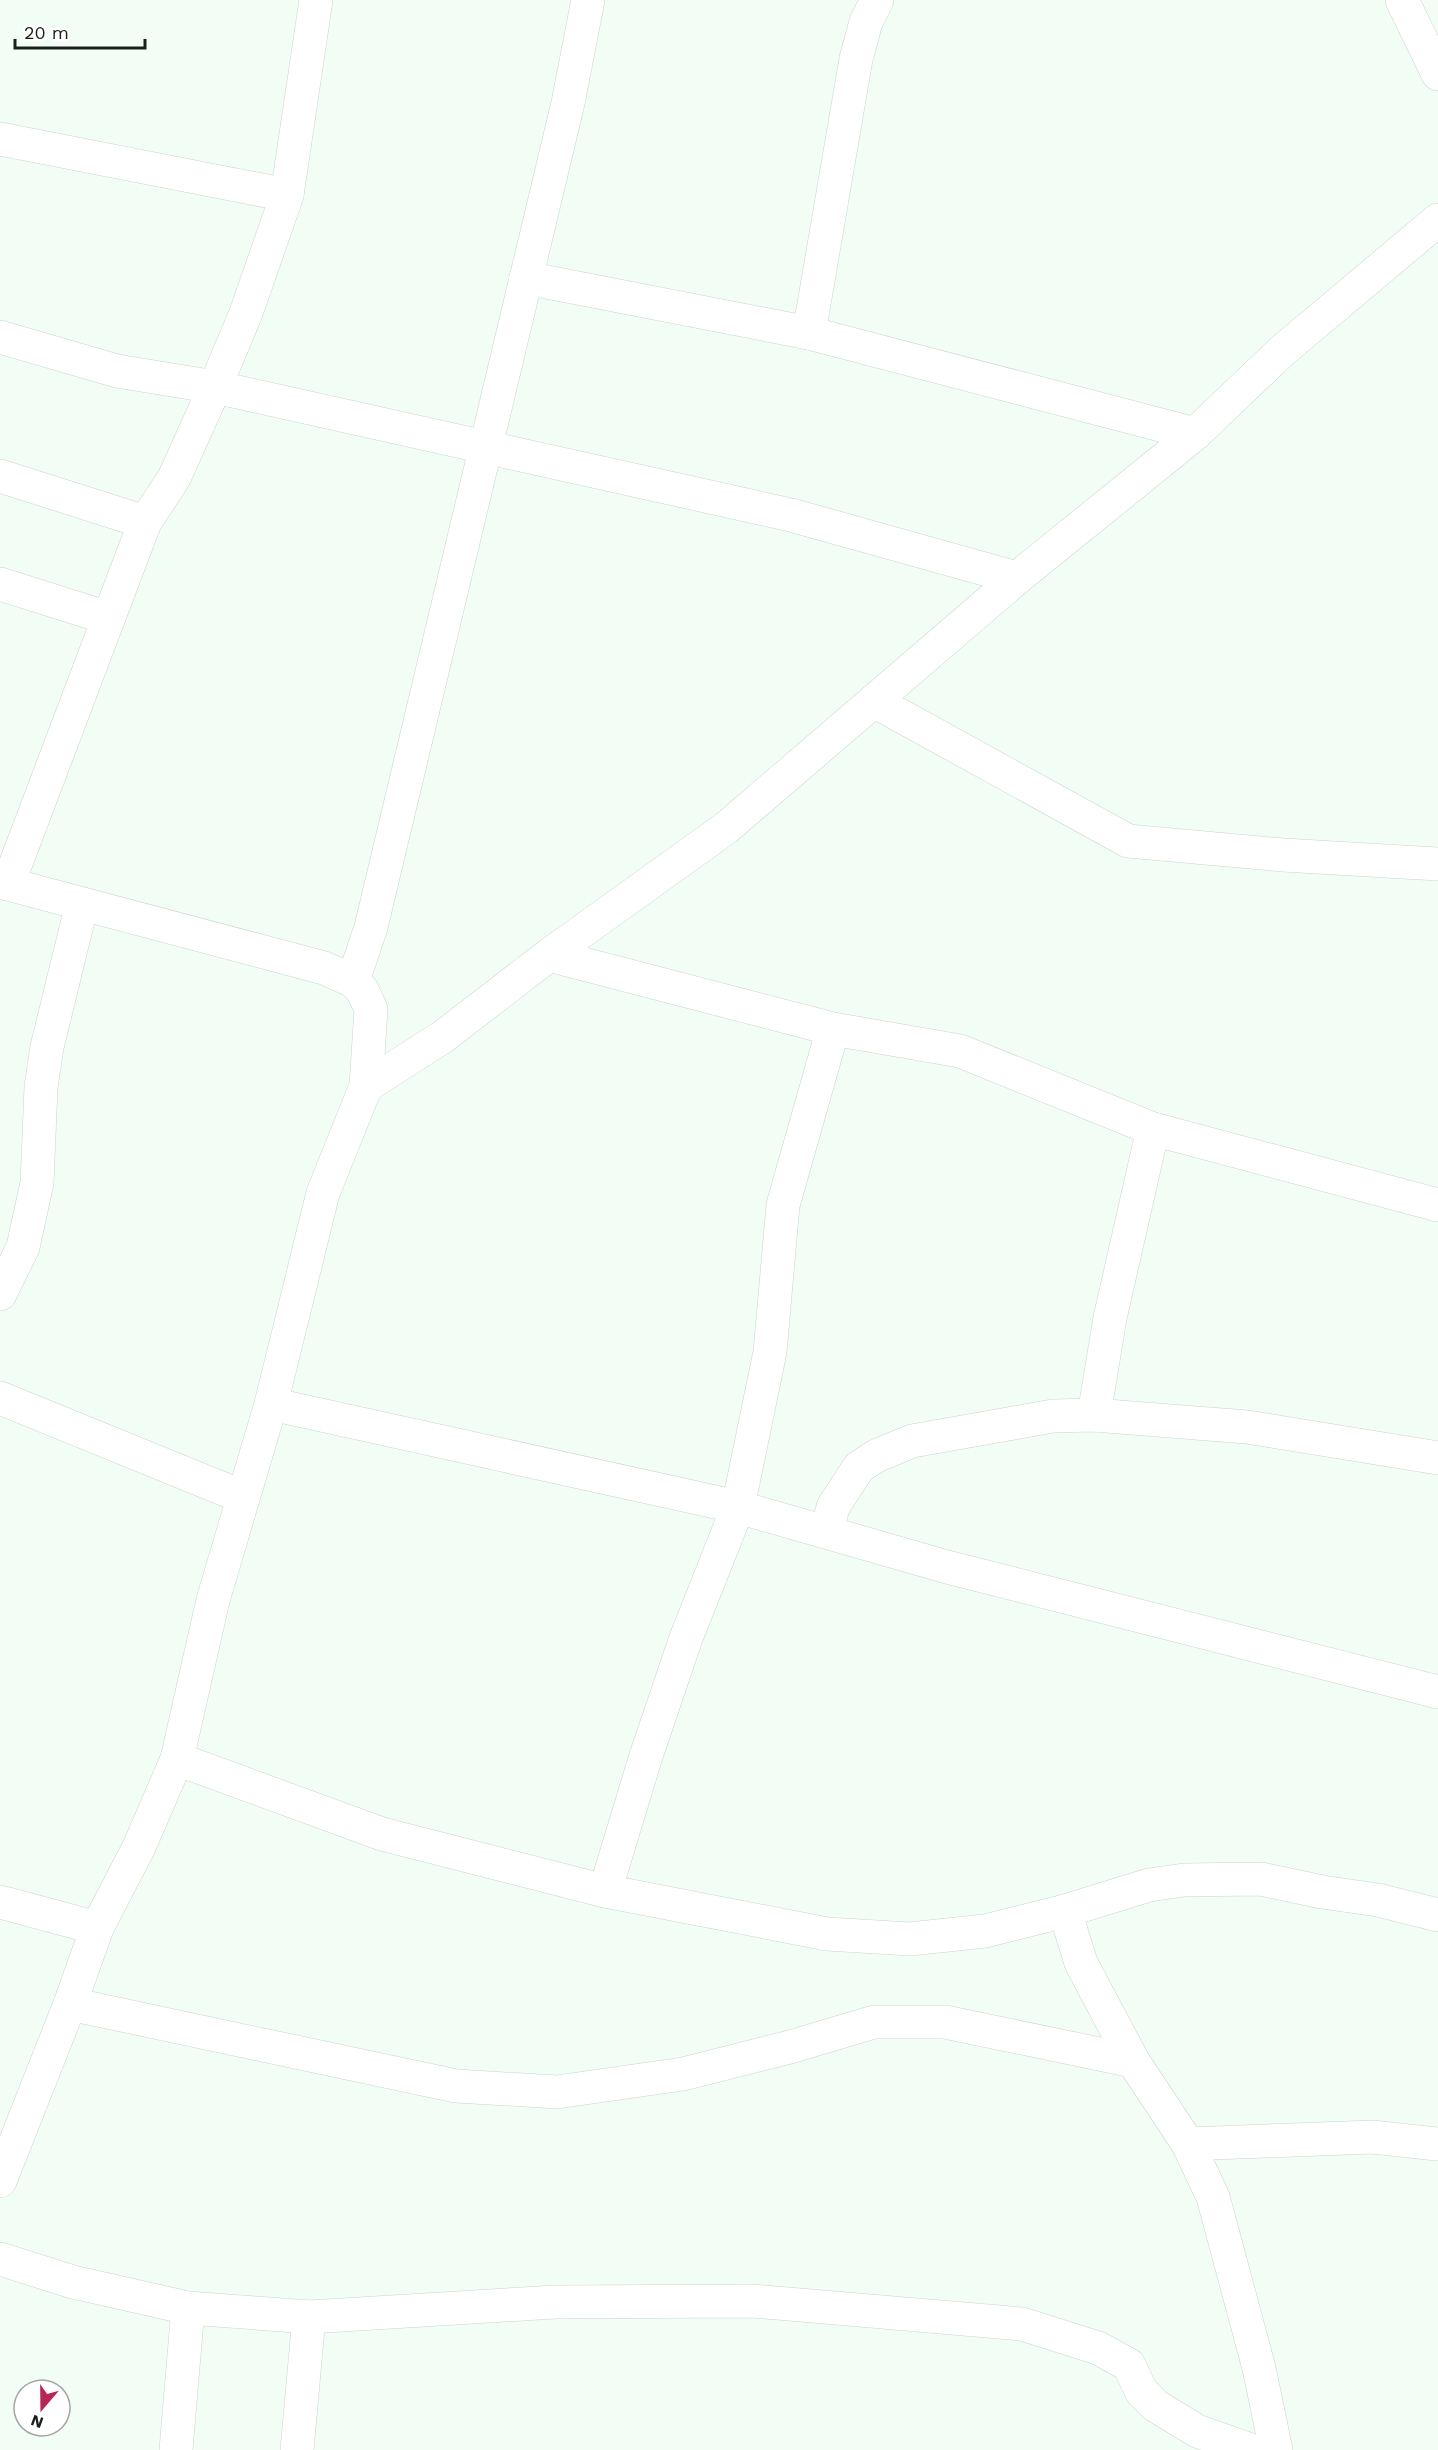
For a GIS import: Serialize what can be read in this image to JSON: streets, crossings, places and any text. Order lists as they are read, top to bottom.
{
  "scale_bar": "20 m",
  "north": "bottom"
}
